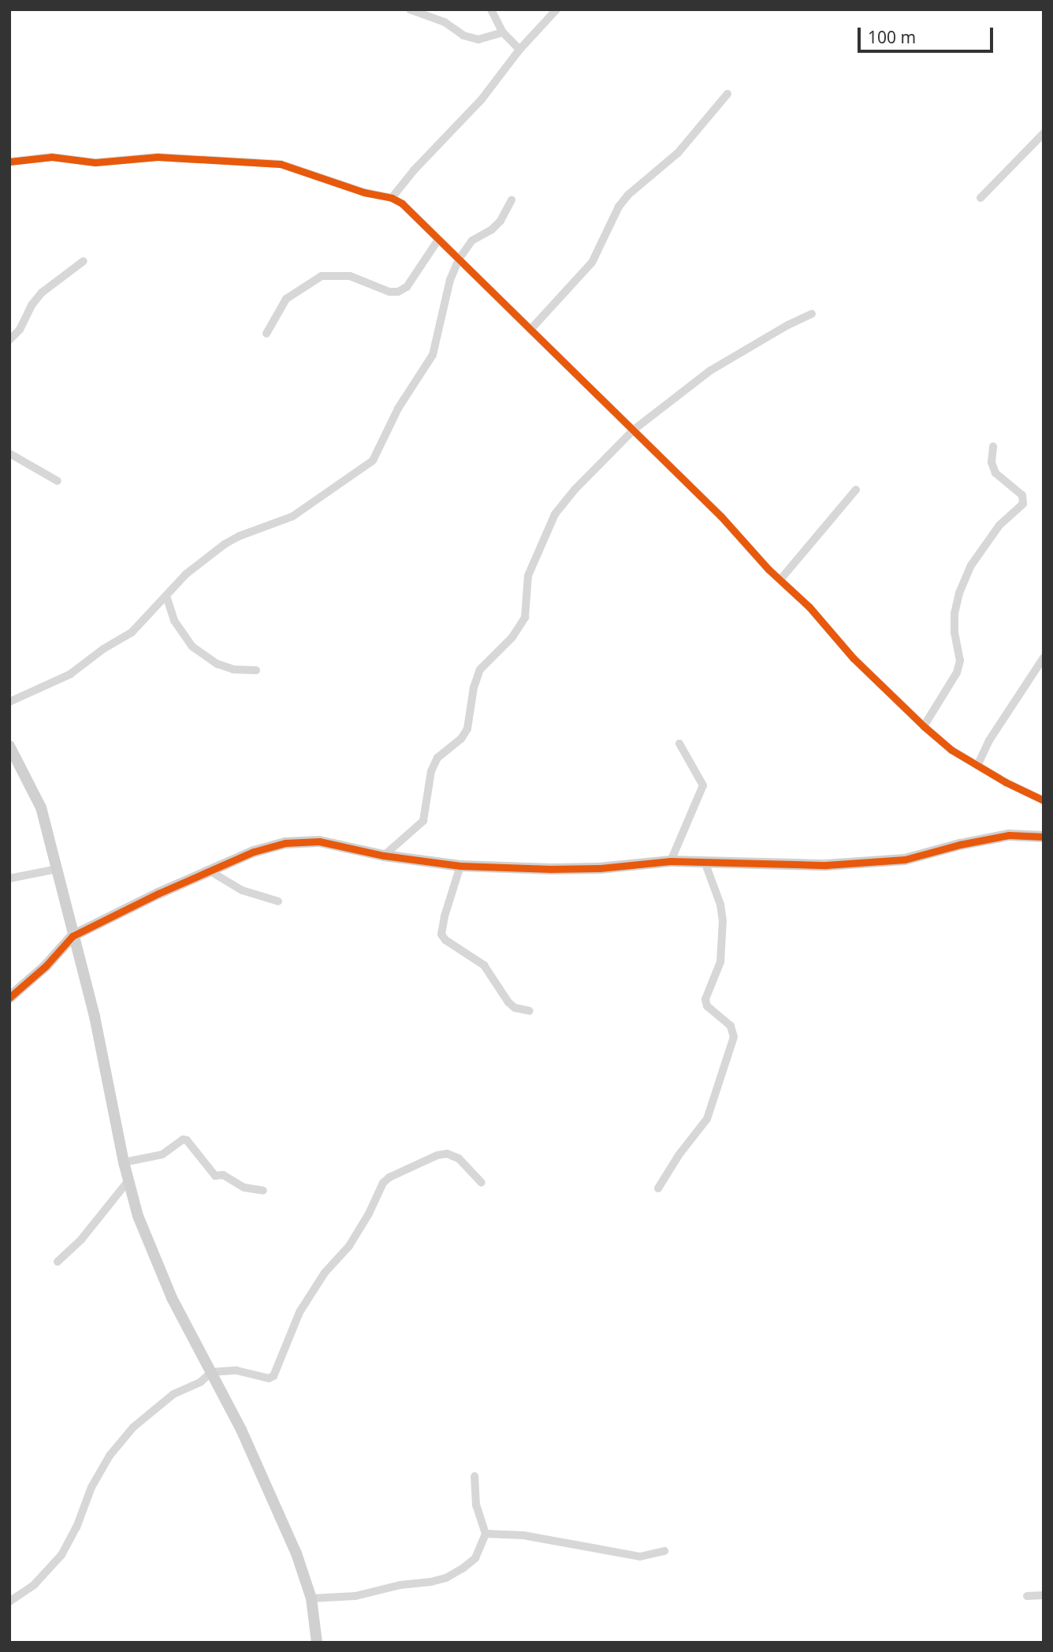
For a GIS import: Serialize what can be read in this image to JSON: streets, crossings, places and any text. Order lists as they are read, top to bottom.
{
  "scale_bar": "100 m"
}
